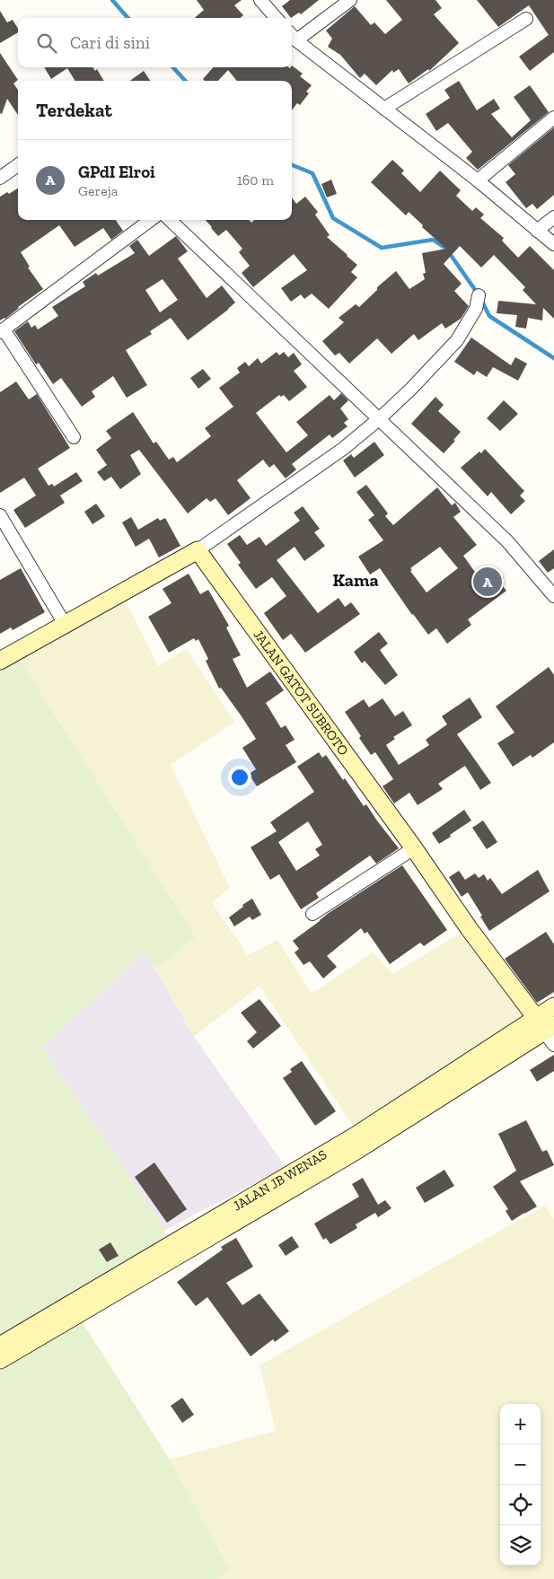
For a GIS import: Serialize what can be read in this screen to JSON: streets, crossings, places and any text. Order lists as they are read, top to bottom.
{
  "streets": {
    "main road": ["JALAN GATOT SUBROTO", "JALAN JB WENAS"]
  },
  "crossings": [
    ["JALAN GATOT SUBROTO", "JALAN JB WENAS"]
  ],
  "districts": ["Kama"],
  "page": {
    "search": "Cari di sini",
    "heading": "Terdekat",
    "list": [
      {
        "mark": "A",
        "name": "GPdI Elroi",
        "note": "Gereja",
        "value": "160 m"
      }
    ],
    "pins": "A",
    "map_buttons": ["+", "−"]
  }
}
